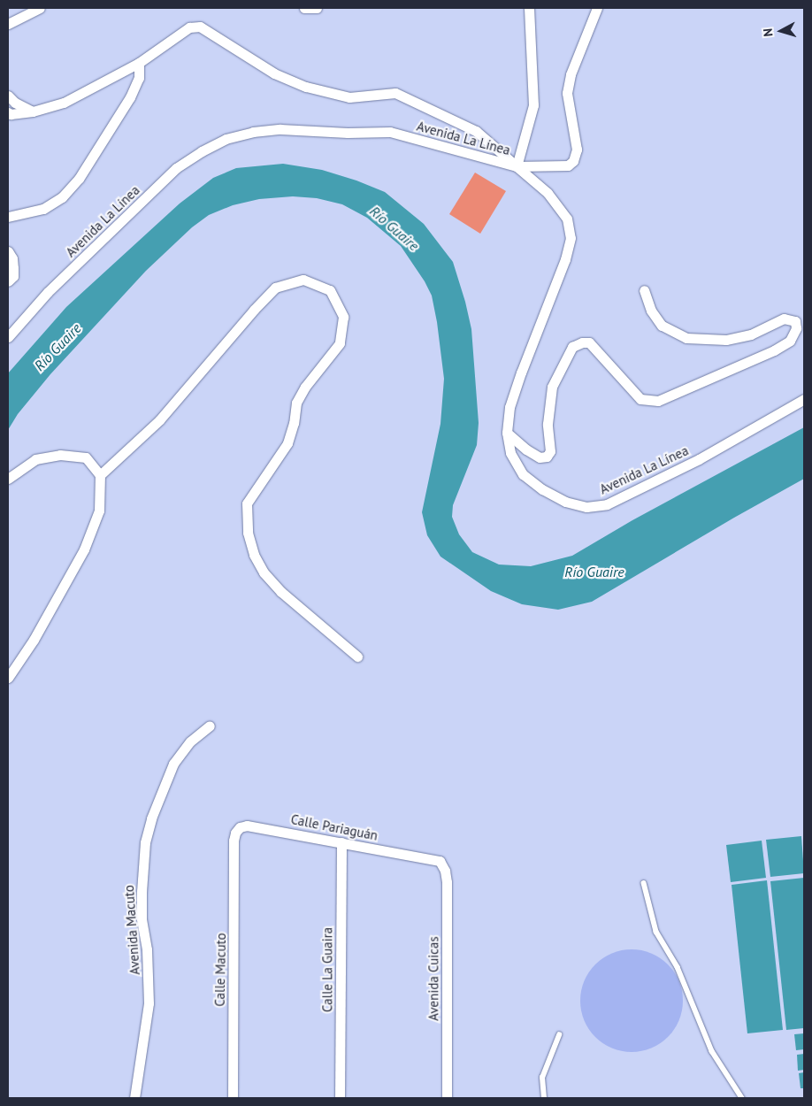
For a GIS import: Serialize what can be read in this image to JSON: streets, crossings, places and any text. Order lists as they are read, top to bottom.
{
  "streets": {
    "street": [
      "Avenida La Línea",
      "Calle Pariaguán",
      "Avenida Macuto",
      "Calle Macuto",
      "Calle La Guaira",
      "Avenida Cuicas"
    ]
  },
  "crossings": [
    ["Calle Pariaguán", "Calle Macuto"],
    ["Calle Pariaguán", "Calle La Guaira"],
    ["Calle Pariaguán", "Avenida Cuicas"]
  ],
  "water": ["Río Guaire"],
  "north": "left"
}
